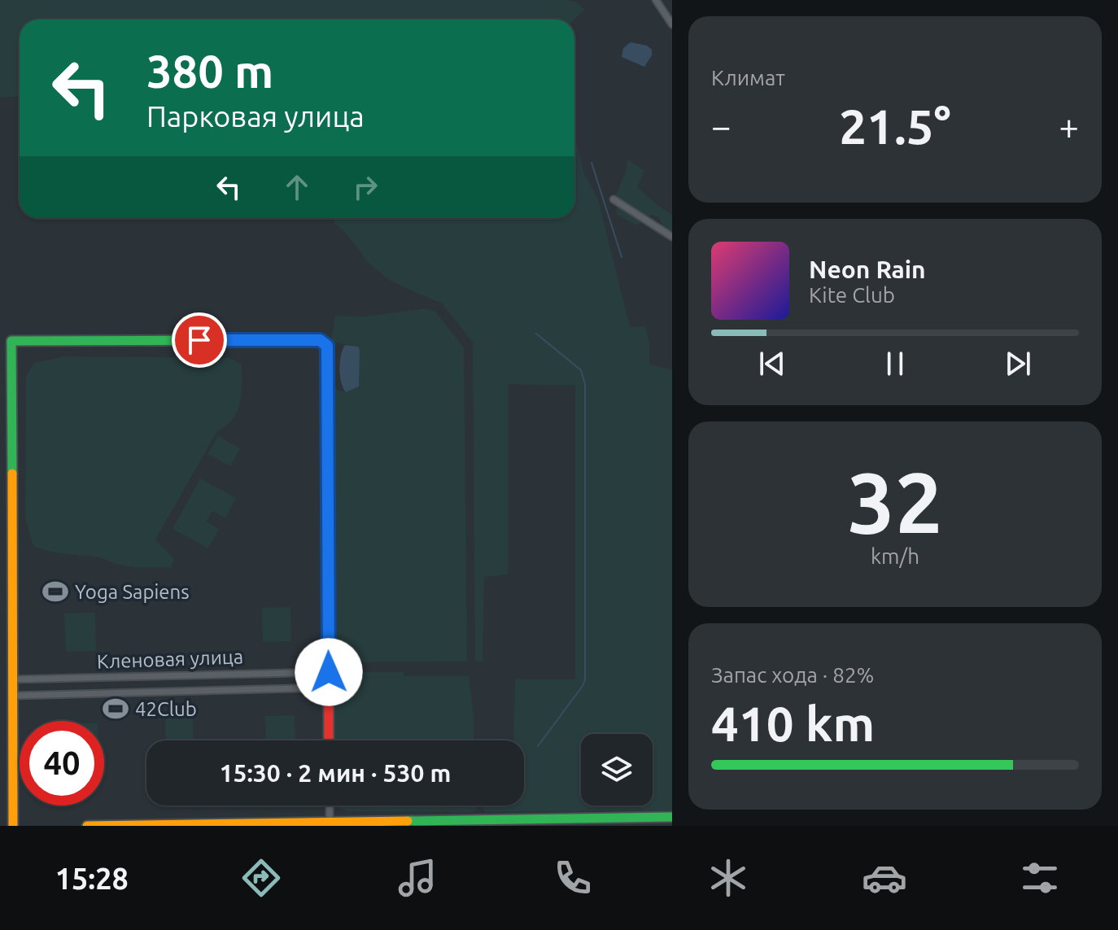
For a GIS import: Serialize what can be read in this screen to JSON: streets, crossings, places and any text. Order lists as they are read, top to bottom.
{
  "streets": {
    "street": ["Кленовая улица"]
  },
  "places": {
    "sports": ["Yoga Sapiens", "42Club"]
  },
  "page": {
    "tile": [
      "Климат",
      ["32", "km/h"],
      ["Запас хода · 82%", "410 km"]
    ],
    "turn": ["380 m", "Парковая улица"],
    "heat": ["−", "21.5°", "+"],
    "song": ["Neon Rain", "Kite Club"],
    "limit": "40",
    "trip": "15:30 · 2 мин · 530 m",
    "tabs": "15:28"
  }
}
